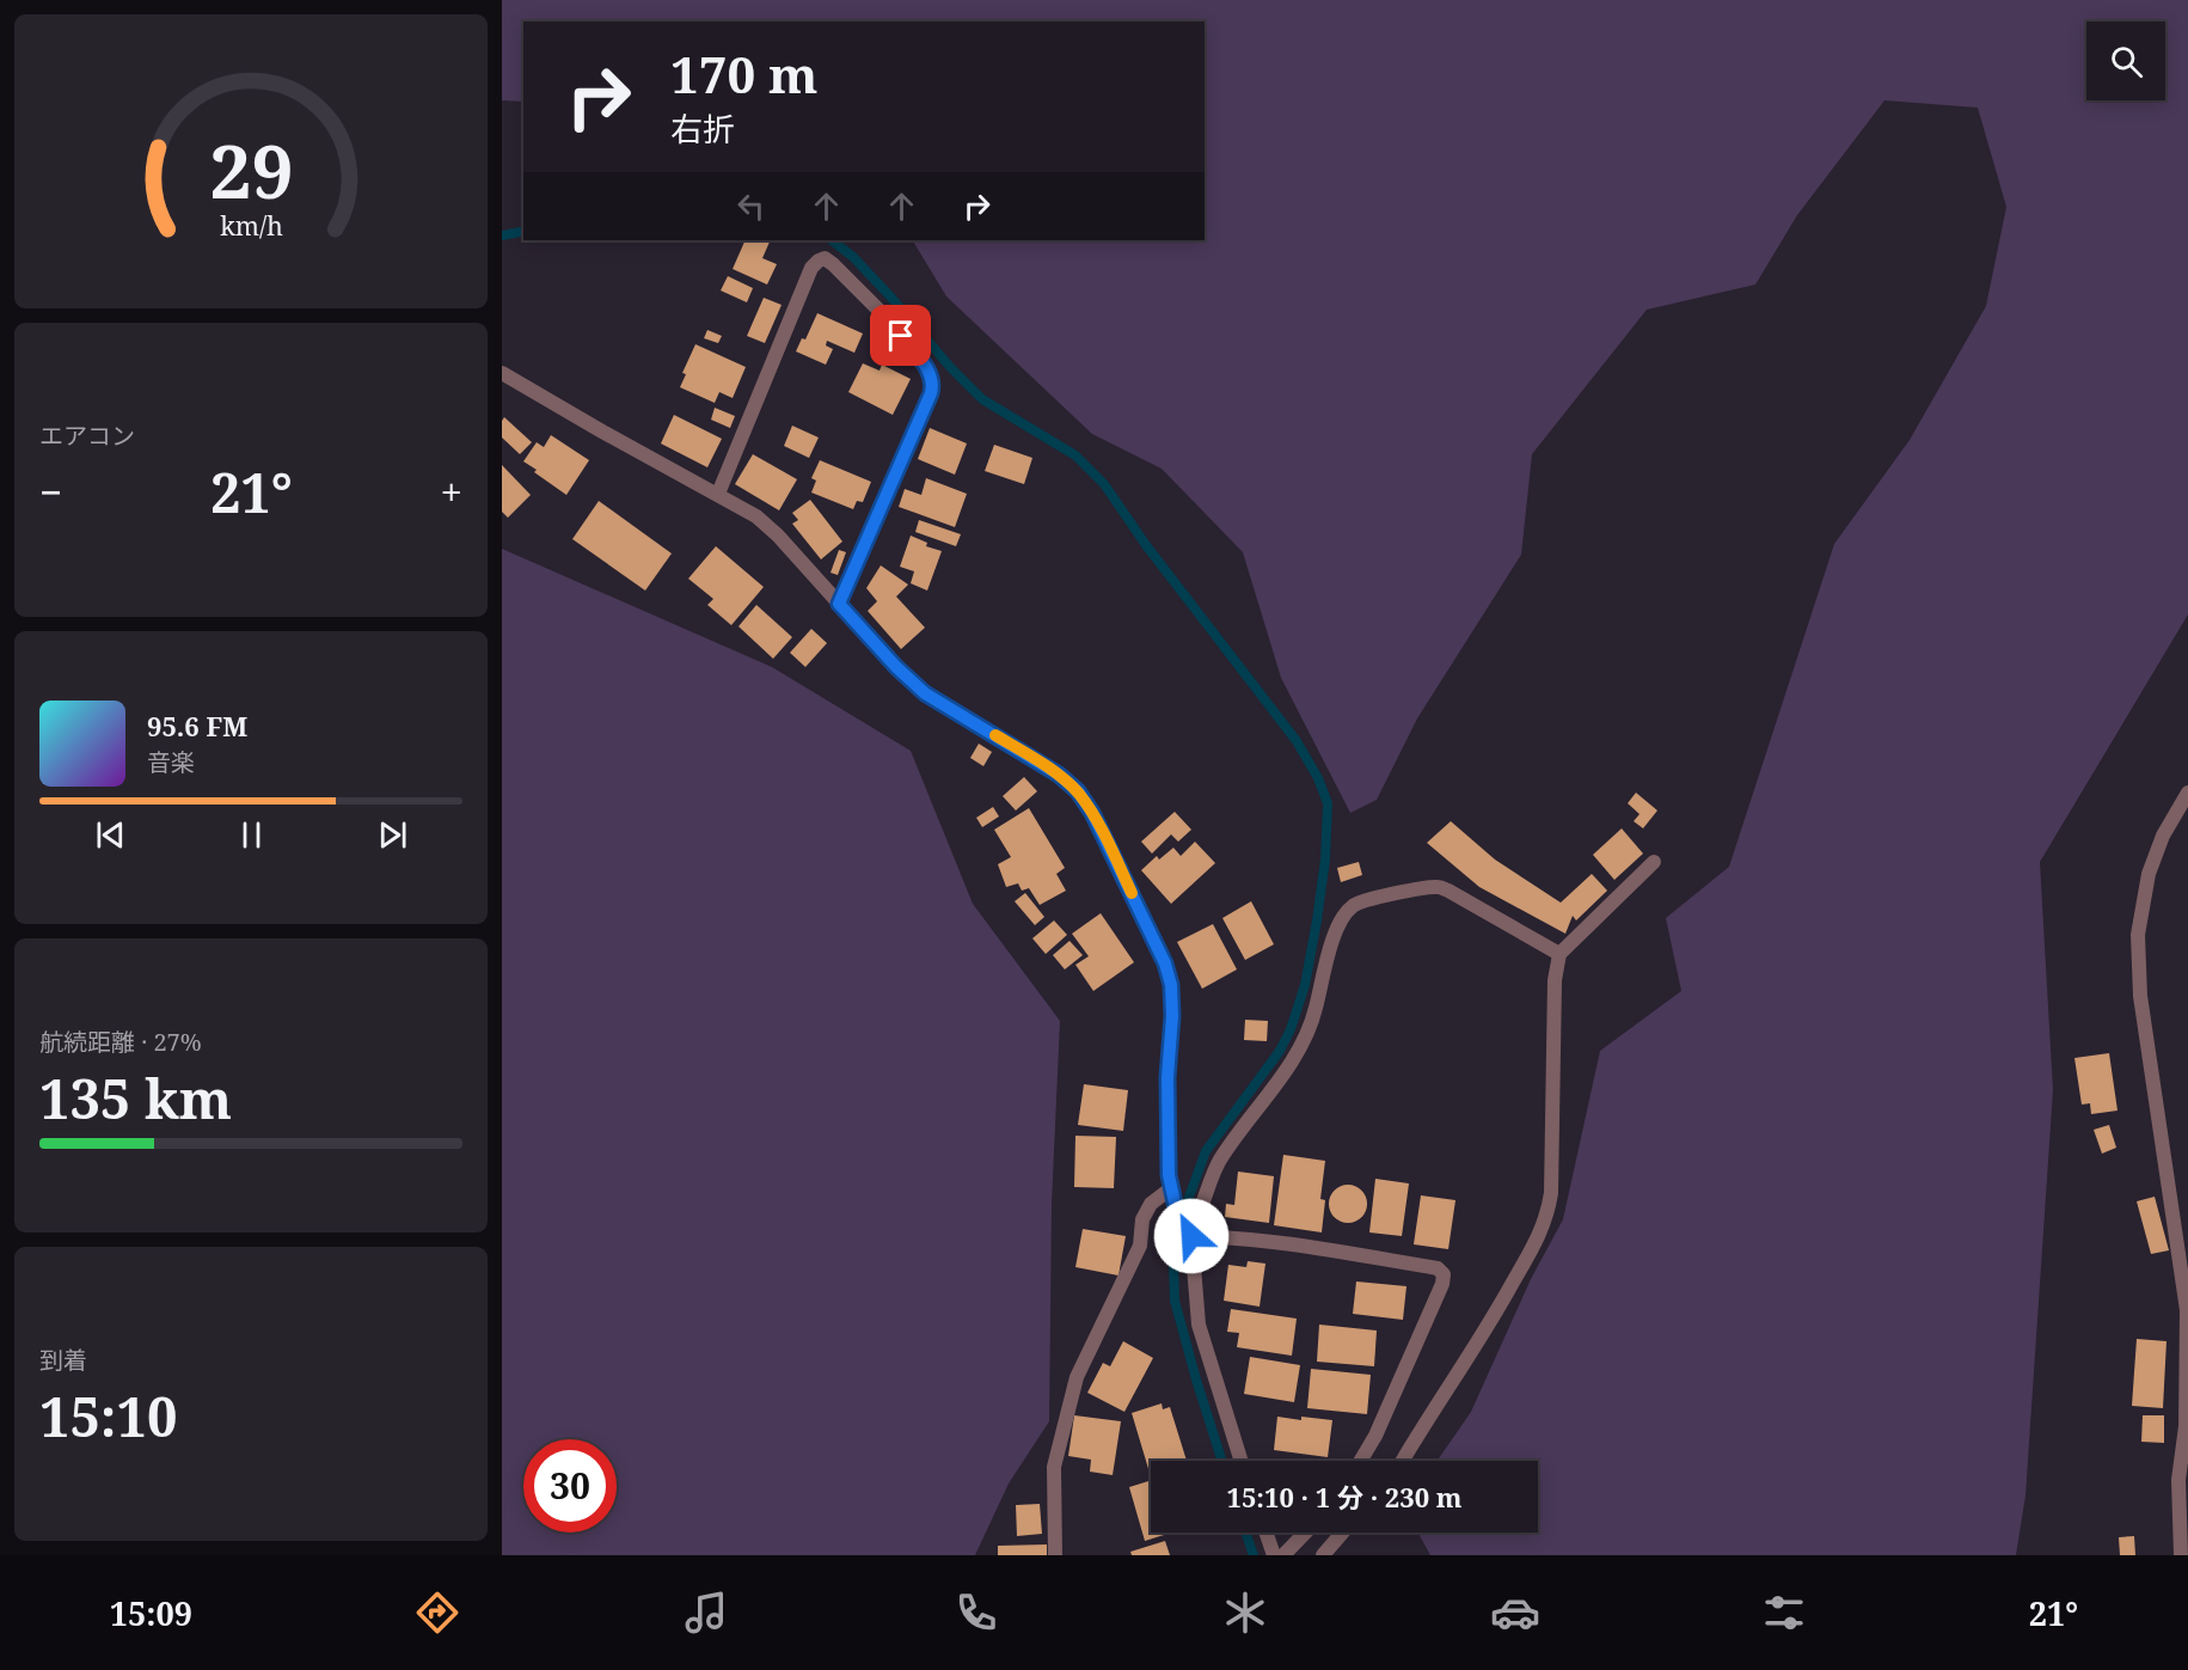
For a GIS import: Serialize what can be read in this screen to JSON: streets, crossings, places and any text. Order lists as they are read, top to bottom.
{
  "page": {
    "turn": ["170 m", "右折"],
    "tile": [
      "エアコン",
      ["航続距離 · 27%", "135 km"],
      ["到着", "15:10"]
    ],
    "heat": ["−", "21°", "+"],
    "song": ["95.6 FM", "音楽"],
    "limit": "30",
    "trip": "15:10 · 1 分 · 230 m",
    "tabs": ["15:09", "21°"],
    "gauge": ["29", "km/h"]
  }
}
